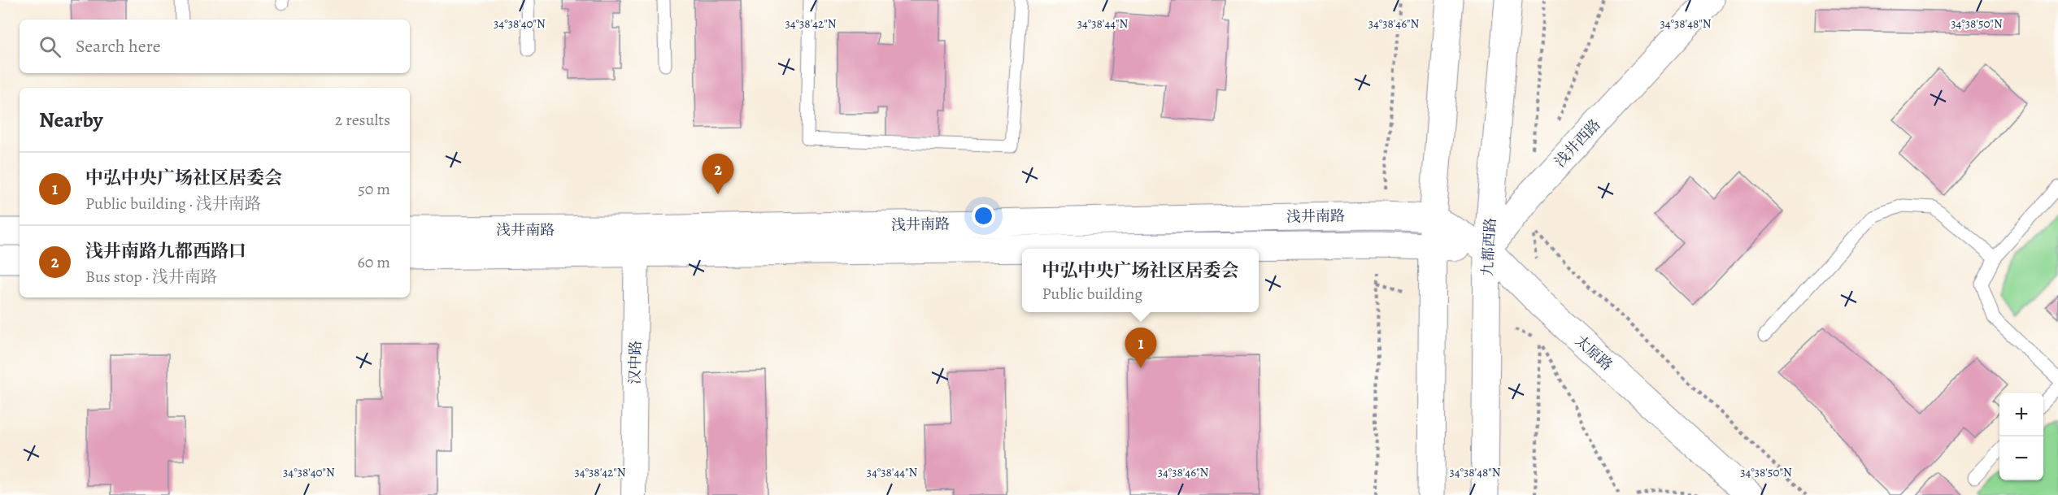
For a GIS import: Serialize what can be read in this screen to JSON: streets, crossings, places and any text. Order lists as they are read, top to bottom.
{
  "streets": {
    "street": [
      "浅井西路",
      "浅井南路",
      "九都西路",
      "太原路",
      "汉中路"
    ]
  },
  "crossings": [
    ["浅井西路", "九都西路"],
    ["浅井西路", "太原路"],
    ["浅井南路", "太原路"],
    ["浅井南路", "汉中路"],
    ["九都西路", "太原路"]
  ],
  "page": {
    "search": "Search here",
    "heading": ["Nearby", "2 results"],
    "list": [
      {
        "mark": "1",
        "name": "中弘中央广场社区居委会",
        "note": "Public building · 浅井南路",
        "value": "50 m"
      },
      {
        "mark": "2",
        "name": "浅井南路九都西路口",
        "note": "Bus stop · 浅井南路",
        "value": "60 m"
      }
    ],
    "pins": ["2", "1"],
    "popup": ["中弘中央广场社区居委会", "Public building"],
    "map_buttons": ["+", "−"]
  },
  "coordinates": [
    "34°38'40\"N",
    "34°38'42\"N",
    "34°38'44\"N",
    "34°38'46\"N",
    "34°38'48\"N",
    "34°38'50\"N"
  ]
}
